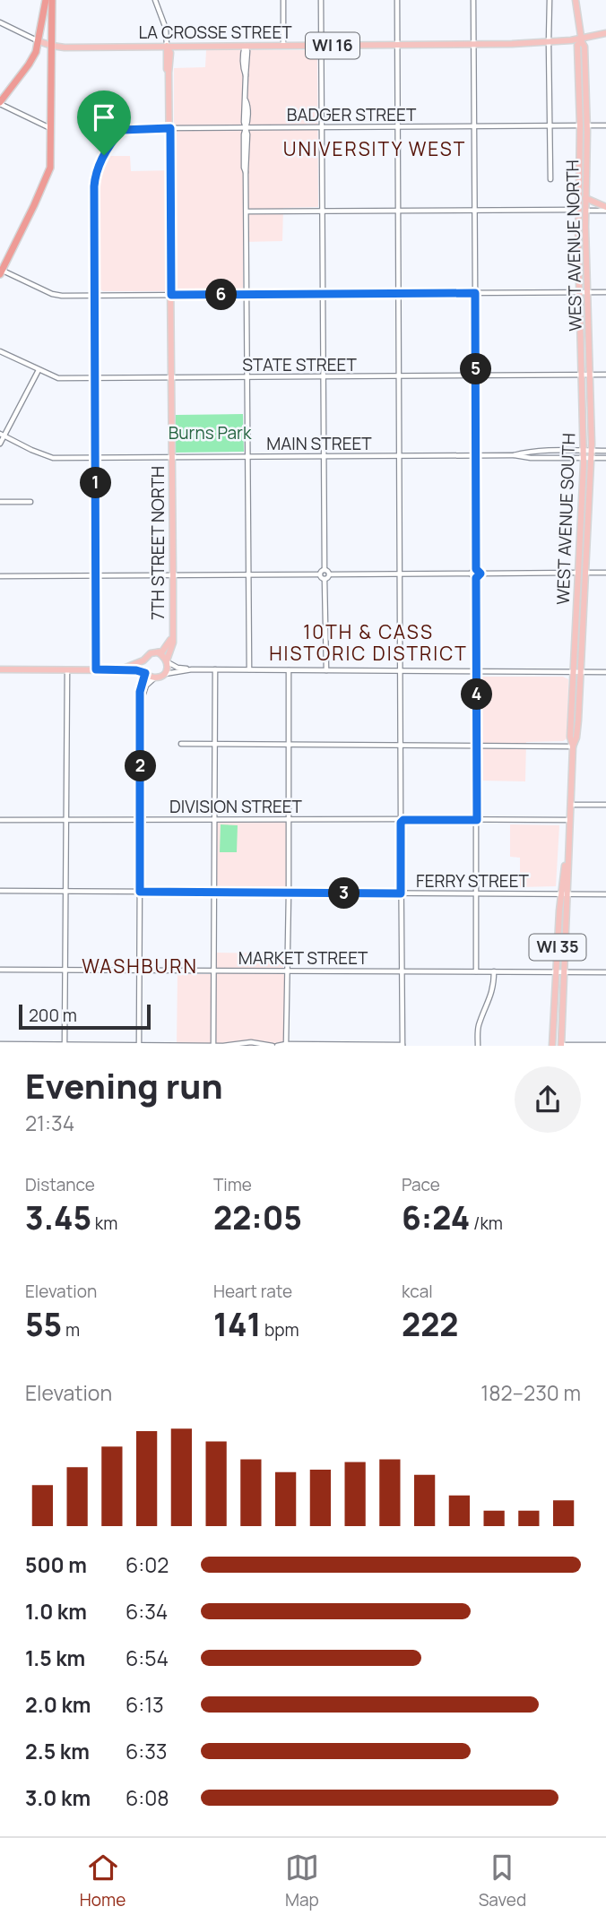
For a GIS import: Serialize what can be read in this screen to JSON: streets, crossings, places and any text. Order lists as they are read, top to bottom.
{
  "streets": {
    "main road": [
      "LA CROSSE STREET",
      "WI 16",
      "WEST AVENUE NORTH",
      "WEST AVENUE SOUTH",
      "7TH STREET NORTH",
      "WI 35"
    ],
    "street": [
      "BADGER STREET",
      "STATE STREET",
      "MAIN STREET",
      "DIVISION STREET",
      "FERRY STREET",
      "MARKET STREET"
    ]
  },
  "crossings": [
    ["LA CROSSE STREET", "WI 16"],
    ["LA CROSSE STREET", "7TH STREET NORTH"],
    ["WI 16", "WEST AVENUE NORTH"],
    ["WI 16", "WI 35"],
    ["BADGER STREET", "WEST AVENUE NORTH"],
    ["BADGER STREET", "7TH STREET NORTH"],
    ["WEST AVENUE NORTH", "STATE STREET"],
    ["WEST AVENUE NORTH", "MAIN STREET"],
    ["WEST AVENUE NORTH", "WEST AVENUE SOUTH"],
    ["WEST AVENUE NORTH", "WI 35"],
    ["STATE STREET", "WEST AVENUE SOUTH"],
    ["STATE STREET", "7TH STREET NORTH"],
    ["MAIN STREET", "WEST AVENUE SOUTH"],
    ["MAIN STREET", "7TH STREET NORTH"],
    ["WEST AVENUE SOUTH", "DIVISION STREET"],
    ["WEST AVENUE SOUTH", "FERRY STREET"],
    ["WEST AVENUE SOUTH", "MARKET STREET"]
  ],
  "districts": ["UNIVERSITY WEST", "10TH & CASS HISTORIC DISTRICT", "WASHBURN"],
  "parks": ["Burns Park"],
  "scale_bar": "200 m",
  "page": {
    "pins": [
      "6",
      "5",
      "1",
      "4",
      "2",
      "3"
    ],
    "scale": "200 m",
    "heading": ["Evening run", "21:34"],
    "stats": [
      ["Distance", "3.45 km"],
      ["Time", "22:05"],
      ["Pace", "6:24 /km"],
      ["Elevation", "55 m"],
      ["Heart rate", "141 bpm"],
      ["kcal", "222"]
    ],
    "chart": ["Elevation", "182–230 m"],
    "list": [
      {
        "name": "500 m",
        "note": "6:02"
      },
      {
        "name": "1.0 km",
        "note": "6:34"
      },
      {
        "name": "1.5 km",
        "note": "6:54"
      },
      {
        "name": "2.0 km",
        "note": "6:13"
      },
      {
        "name": "2.5 km",
        "note": "6:33"
      },
      {
        "name": "3.0 km",
        "note": "6:08"
      }
    ],
    "tabs": ["Home", "Map", "Saved"]
  }
}
